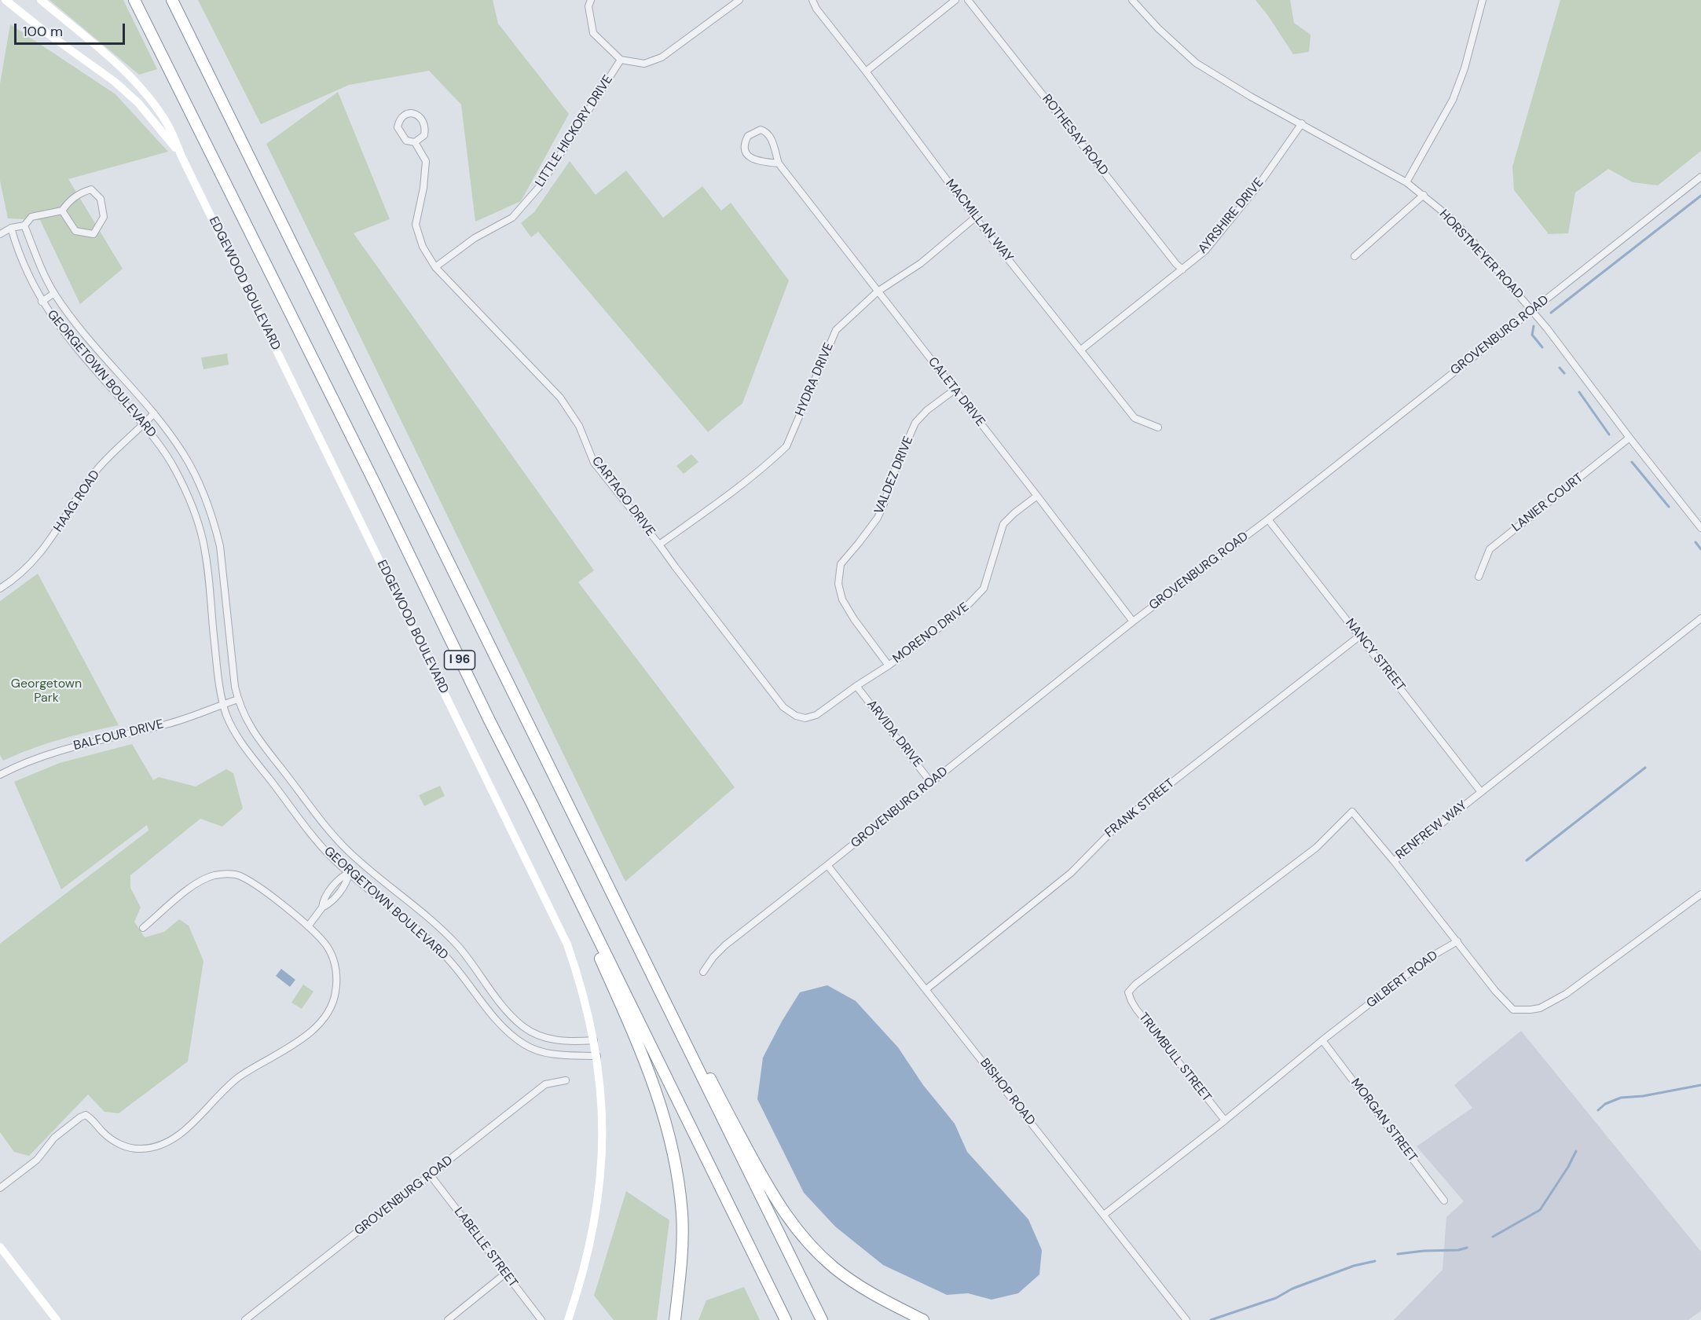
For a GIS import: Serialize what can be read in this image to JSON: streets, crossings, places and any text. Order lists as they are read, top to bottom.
{
  "streets": {
    "highway": ["I 96"],
    "street": [
      "LITTLE HICKORY DRIVE",
      "ROTHESAY ROAD",
      "AYRSHIRE DRIVE",
      "MACMILLAN WAY",
      "HORSTMEYER ROAD",
      "EDGEWOOD BOULEVARD",
      "GROVENBURG ROAD",
      "GEORGETOWN BOULEVARD",
      "HYDRA DRIVE",
      "CALETA DRIVE",
      "VALDEZ DRIVE",
      "CARTAGO DRIVE",
      "HAAG ROAD",
      "LANIER COURT",
      "MORENO DRIVE",
      "NANCY STREET",
      "ARVIDA DRIVE",
      "BALFOUR DRIVE",
      "FRANK STREET",
      "RENFREW WAY",
      "GILBERT ROAD",
      "TRUMBULL STREET",
      "BISHOP ROAD",
      "MORGAN STREET",
      "LABELLE STREET"
    ]
  },
  "crossings": [
    ["LITTLE HICKORY DRIVE", "CARTAGO DRIVE"],
    ["ROTHESAY ROAD", "AYRSHIRE DRIVE"],
    ["AYRSHIRE DRIVE", "MACMILLAN WAY"],
    ["AYRSHIRE DRIVE", "HORSTMEYER ROAD"],
    ["MACMILLAN WAY", "HYDRA DRIVE"],
    ["HORSTMEYER ROAD", "GROVENBURG ROAD"],
    ["HORSTMEYER ROAD", "LANIER COURT"],
    ["EDGEWOOD BOULEVARD", "GEORGETOWN BOULEVARD"],
    ["GROVENBURG ROAD", "CALETA DRIVE"],
    ["GROVENBURG ROAD", "NANCY STREET"],
    ["GROVENBURG ROAD", "ARVIDA DRIVE"],
    ["GROVENBURG ROAD", "BISHOP ROAD"],
    ["GROVENBURG ROAD", "LABELLE STREET"],
    ["GEORGETOWN BOULEVARD", "HAAG ROAD"],
    ["GEORGETOWN BOULEVARD", "BALFOUR DRIVE"],
    ["HYDRA DRIVE", "CALETA DRIVE"],
    ["HYDRA DRIVE", "CARTAGO DRIVE"],
    ["CALETA DRIVE", "VALDEZ DRIVE"],
    ["CALETA DRIVE", "MORENO DRIVE"],
    ["VALDEZ DRIVE", "MORENO DRIVE"],
    ["CARTAGO DRIVE", "MORENO DRIVE"],
    ["MORENO DRIVE", "ARVIDA DRIVE"],
    ["NANCY STREET", "FRANK STREET"],
    ["NANCY STREET", "RENFREW WAY"],
    ["FRANK STREET", "BISHOP ROAD"],
    ["RENFREW WAY", "TRUMBULL STREET"],
    ["GILBERT ROAD", "TRUMBULL STREET"],
    ["GILBERT ROAD", "BISHOP ROAD"],
    ["GILBERT ROAD", "MORGAN STREET"]
  ],
  "parks": ["Georgetown Park"],
  "scale_bar": "100 m"
}
